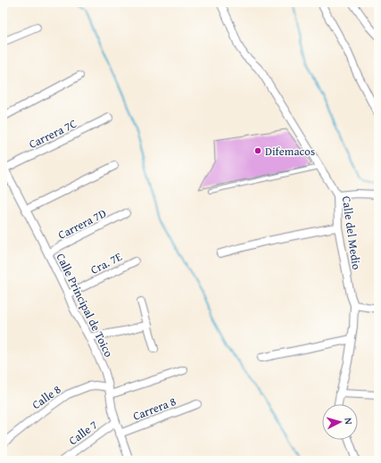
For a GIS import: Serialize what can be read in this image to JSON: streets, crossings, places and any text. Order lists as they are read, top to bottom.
{
  "streets": {
    "street": [
      "Carrera 7C",
      "Carrera 7D",
      "Calle del Medio",
      "Cra. 7E",
      "Calle Principal de Toico",
      "Calle 8",
      "Carrera 8",
      "Calle 7"
    ]
  },
  "crossings": [
    ["Carrera 7C", "Calle Principal de Toico"],
    ["Carrera 7D", "Calle Principal de Toico"],
    ["Cra. 7E", "Calle Principal de Toico"],
    ["Calle Principal de Toico", "Calle 8"],
    ["Calle Principal de Toico", "Carrera 8"],
    ["Calle Principal de Toico", "Calle 7"]
  ],
  "places": ["Difemacos"],
  "north": "right"
}
